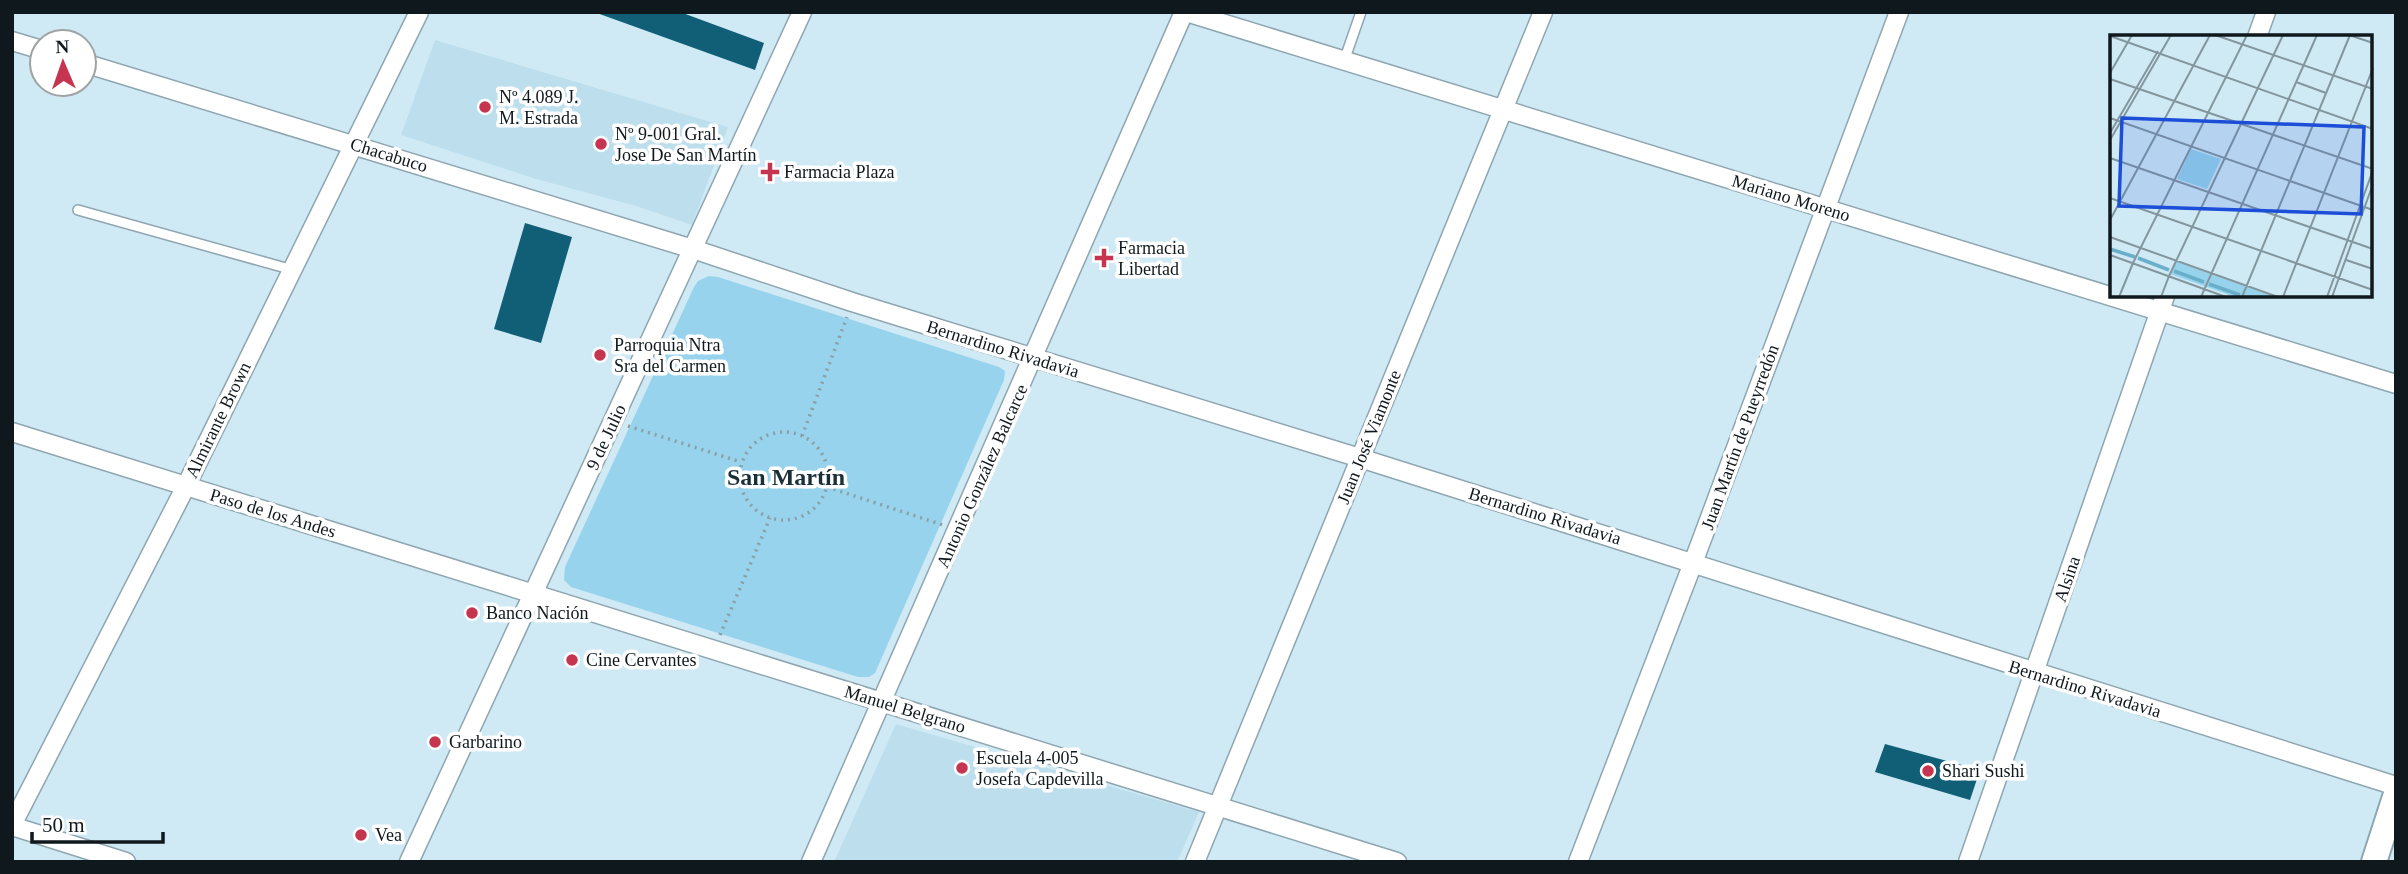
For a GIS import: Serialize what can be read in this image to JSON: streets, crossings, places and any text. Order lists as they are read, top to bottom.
{
  "streets": {
    "street": [
      "Chacabuco",
      "Mariano Moreno",
      "Bernardino Rivadavia",
      "Almirante Brown",
      "9 de Julio",
      "Juan José Viamonte",
      "Juan Martín de Pueyrredón",
      "Antonio González Balcarce",
      "Paso de los Andes",
      "Alsina",
      "Manuel Belgrano"
    ]
  },
  "crossings": [
    ["Chacabuco", "Bernardino Rivadavia"],
    ["Chacabuco", "Almirante Brown"],
    ["Chacabuco", "9 de Julio"],
    ["Mariano Moreno", "Juan José Viamonte"],
    ["Mariano Moreno", "Juan Martín de Pueyrredón"],
    ["Mariano Moreno", "Antonio González Balcarce"],
    ["Mariano Moreno", "Alsina"],
    ["Bernardino Rivadavia", "9 de Julio"],
    ["Bernardino Rivadavia", "Juan José Viamonte"],
    ["Bernardino Rivadavia", "Juan Martín de Pueyrredón"],
    ["Bernardino Rivadavia", "Antonio González Balcarce"],
    ["Bernardino Rivadavia", "Alsina"],
    ["Almirante Brown", "Paso de los Andes"],
    ["9 de Julio", "Paso de los Andes"],
    ["9 de Julio", "Manuel Belgrano"],
    ["Juan José Viamonte", "Manuel Belgrano"],
    ["Antonio González Balcarce", "Manuel Belgrano"],
    ["Paso de los Andes", "Manuel Belgrano"]
  ],
  "districts": ["San Martín"],
  "places": {
    "other": [
      "Nº 4.089 J. M. Estrada",
      "Nº 9-001 Gral. Jose De San Martín",
      "Parroquia Ntra Sra del Carmen",
      "Banco Nación",
      "Cine Cervantes",
      "Garbarino",
      "Escuela 4-005 Josefa Capdevilla",
      "Shari Sushi",
      "Vea"
    ],
    "health": ["Farmacia Plaza", "Farmacia Libertad"]
  },
  "scale_bar": "50 m",
  "north": "top"
}
